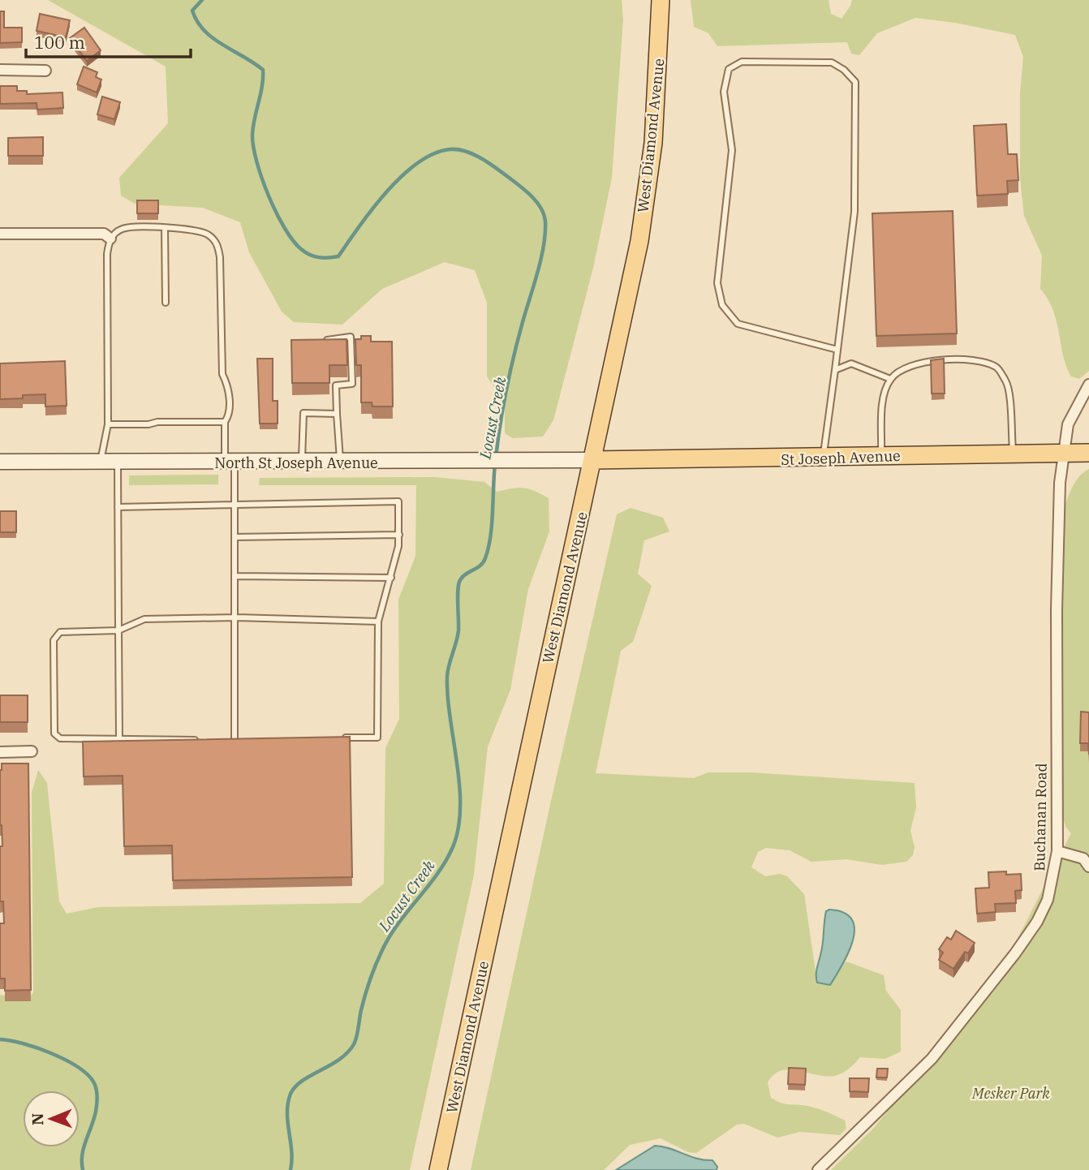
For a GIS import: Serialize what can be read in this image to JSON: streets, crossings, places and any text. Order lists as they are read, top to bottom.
{
  "streets": {
    "main road": ["West Diamond Avenue", "St Joseph Avenue", "North St Joseph Avenue"],
    "street": ["Buchanan Road"]
  },
  "crossings": [
    ["West Diamond Avenue", "St Joseph Avenue"],
    ["West Diamond Avenue", "North St Joseph Avenue"],
    ["St Joseph Avenue", "North St Joseph Avenue"],
    ["St Joseph Avenue", "Buchanan Road"]
  ],
  "water": ["Locust Creek"],
  "parks": ["Mesker Park"],
  "scale_bar": "100 m",
  "north": "left"
}
